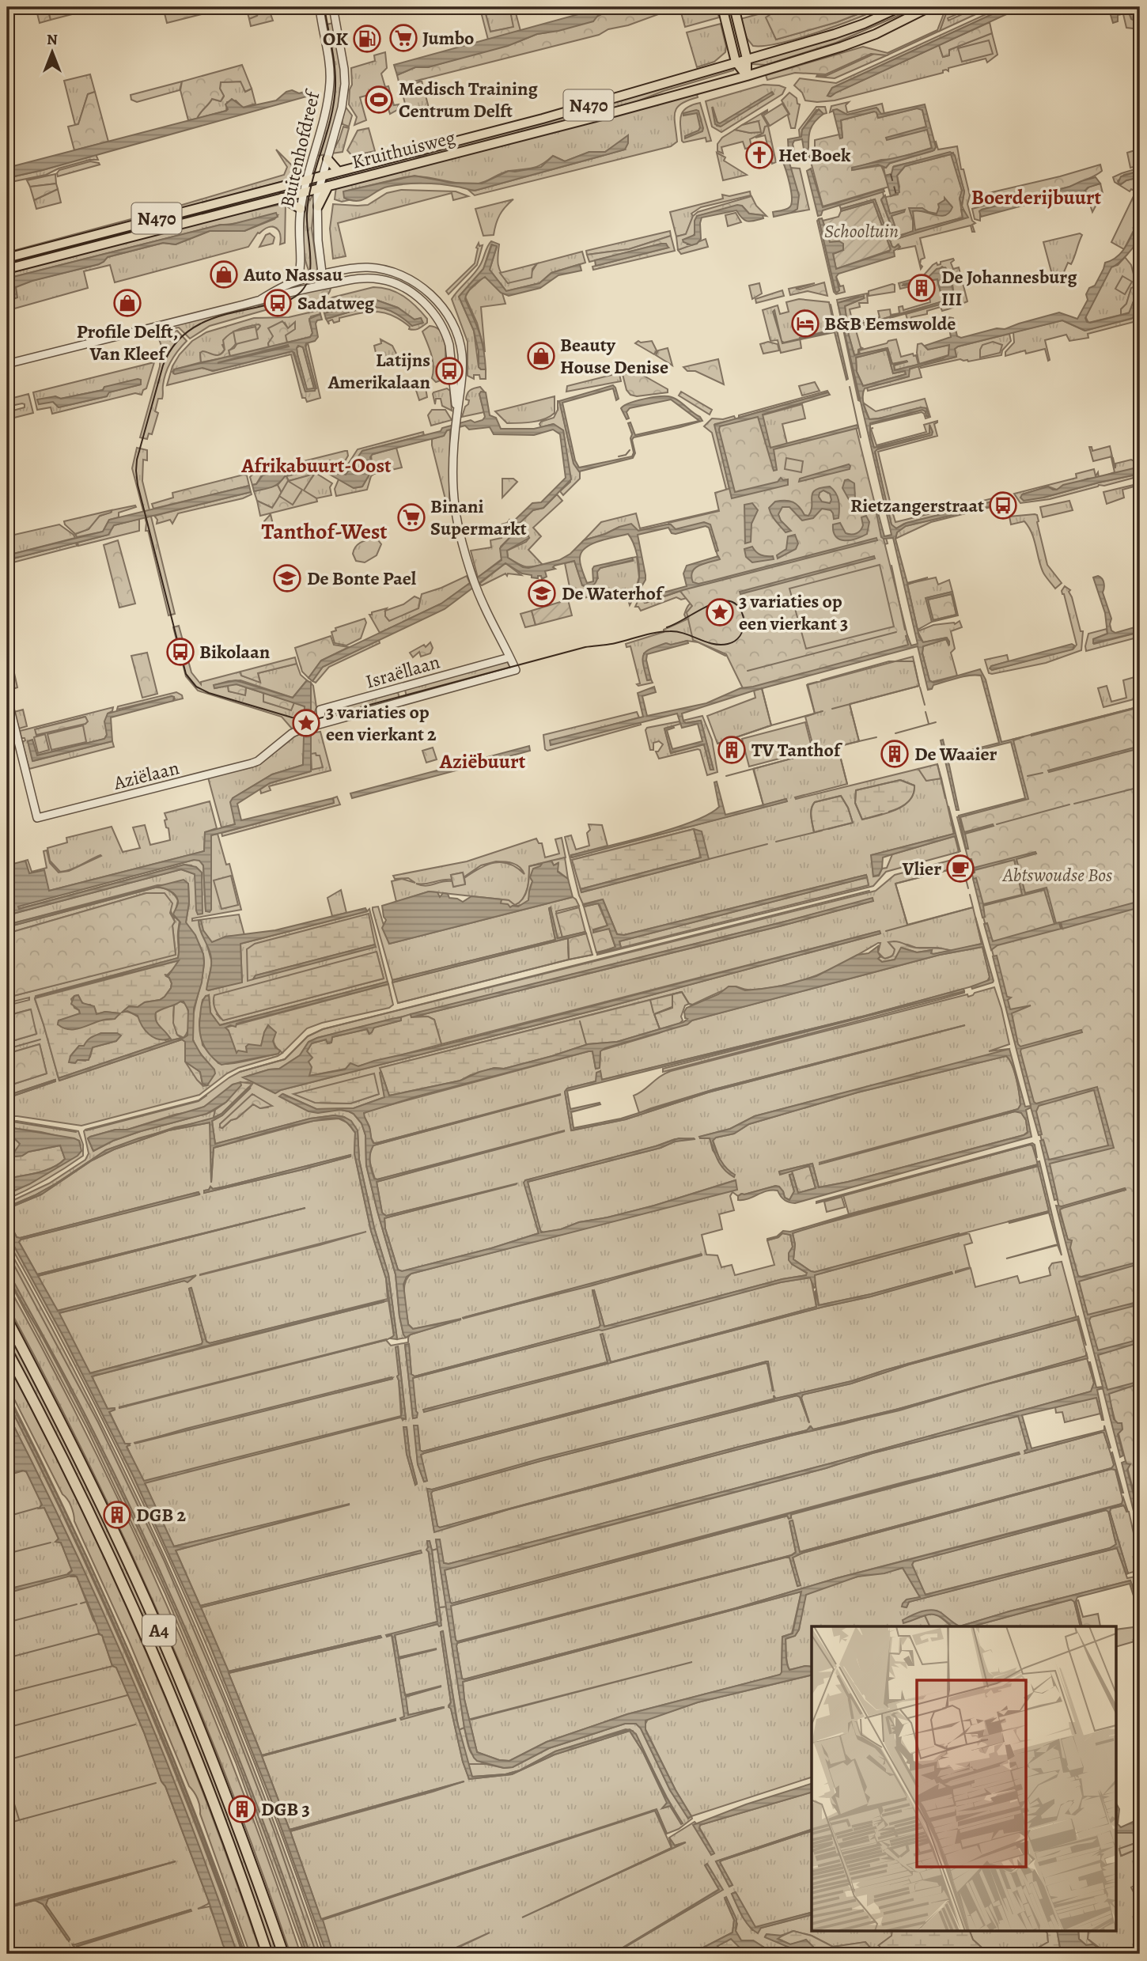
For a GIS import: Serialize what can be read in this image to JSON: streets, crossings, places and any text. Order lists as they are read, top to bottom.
{
  "streets": {
    "highway": ["A4"],
    "main road": ["N470", "Kruithuisweg"],
    "street": ["Buitenhofdreef", "Israëllaan", "Aziëlaan"]
  },
  "crossings": [
    ["Buitenhofdreef", "Kruithuisweg"],
    ["Israëllaan", "Aziëlaan"]
  ],
  "districts": [
    "Boerderijbuurt",
    "Afrikabuurt-Oost",
    "Tanthof-West",
    "Aziëbuurt"
  ],
  "parks": ["Schooltuin", "Abtswoudse Bos"],
  "places": {
    "supermarket": ["Jumbo", "Binani Supermarkt"],
    "fuel station": ["OK"],
    "sports": ["Medisch Training Centrum Delft"],
    "church": ["Het Boek"],
    "shop": ["Auto Nassau", "Profile Delft, Van Kleef", "Beauty House Denise"],
    "building": [
      "De Johannesburg III",
      "TV Tanthof",
      "De Waaier",
      "DGB 2",
      "DGB 3"
    ],
    "bus stop": [
      "Sadatweg",
      "Latijns Amerikalaan",
      "Rietzangerstraat",
      "Bikolaan"
    ],
    "hotel": ["B&B Eemswolde"],
    "school or university": ["De Bonte Pael", "De Waterhof"],
    "place": ["3 variaties op een vierkant 3", "3 variaties op een vierkant 2"],
    "cafe": ["Vlier"]
  },
  "north": "top"
}
